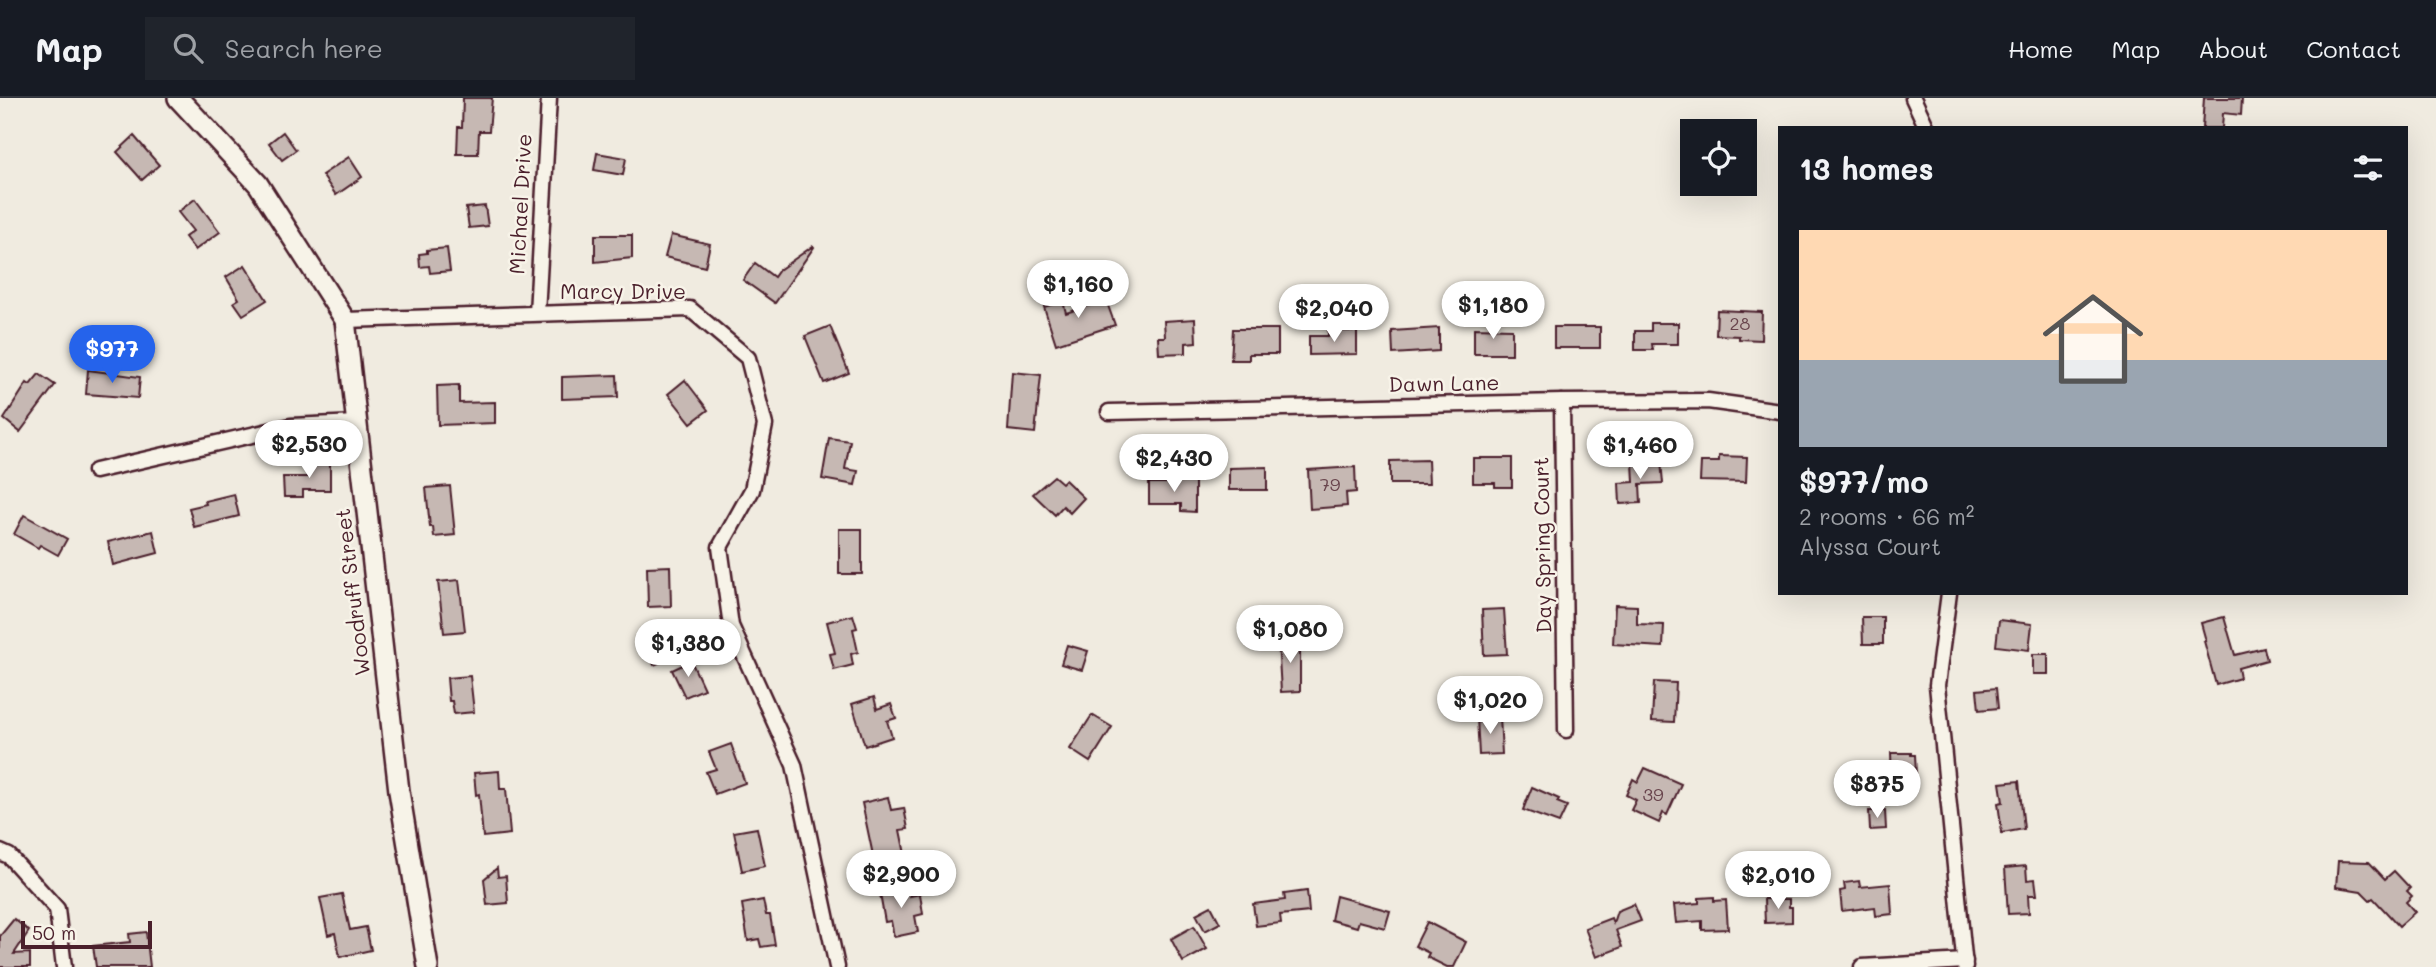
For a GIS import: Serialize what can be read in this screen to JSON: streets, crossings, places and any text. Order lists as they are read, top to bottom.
{
  "streets": {
    "street": [
      "Michael Drive",
      "Marcy Drive",
      "Dawn Lane",
      "Day Spring Court",
      "Woodruff Street"
    ]
  },
  "crossings": [
    ["Michael Drive", "Marcy Drive"],
    ["Marcy Drive", "Woodruff Street"],
    ["Dawn Lane", "Day Spring Court"]
  ],
  "house_numbers": ["28", "79", "39"],
  "scale_bar": "50 m",
  "page": {
    "header": "Map",
    "search": "Search here",
    "nav": [
      "Home",
      "Map",
      "About",
      "Contact"
    ],
    "heading": "13 homes",
    "list": [
      {
        "name": "$977/mo",
        "note": "2 rooms · 66 m² · Alyssa Court"
      }
    ],
    "price": [
      "$1,160",
      "$1,180",
      "$2,040",
      "$977",
      "$2,530",
      "$1,460",
      "$2,430",
      "$1,080",
      "$1,380",
      "$1,020",
      "$875",
      "$2,900",
      "$2,010"
    ],
    "scale": "50 m"
  }
}
